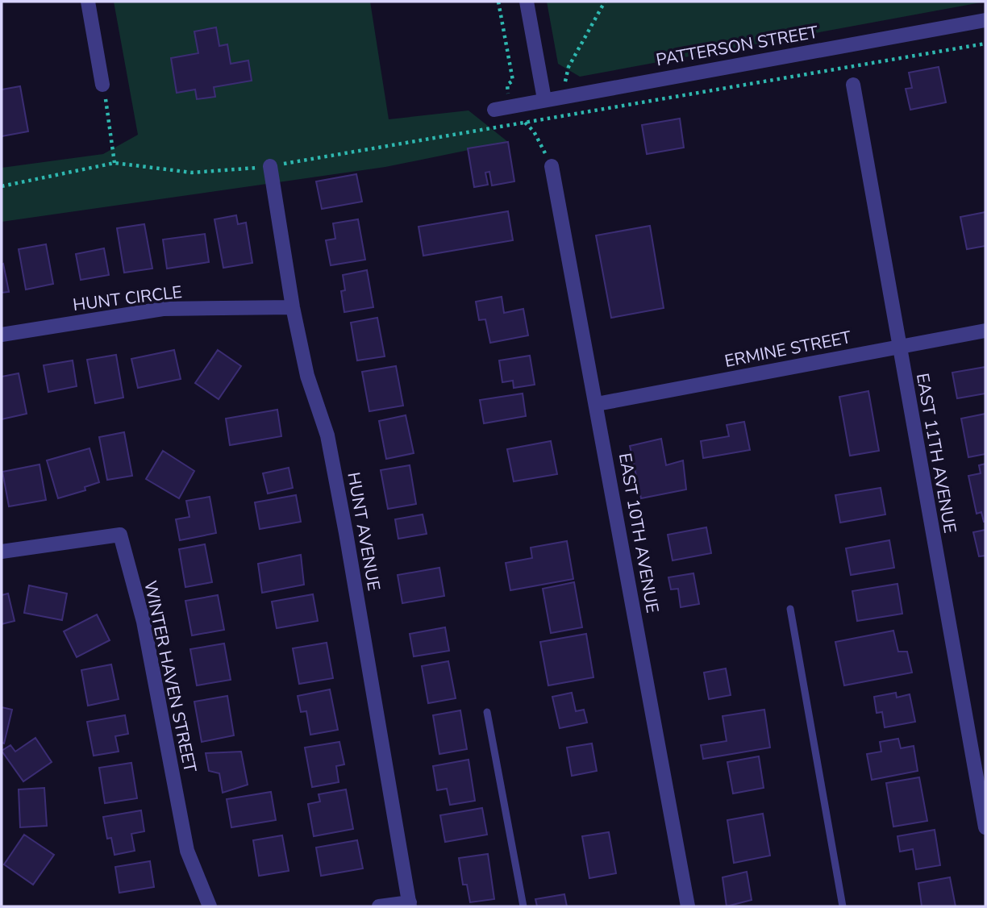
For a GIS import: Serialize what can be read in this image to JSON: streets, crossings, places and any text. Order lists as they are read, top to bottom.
{
  "streets": {
    "street": [
      "PATTERSON STREET",
      "HUNT CIRCLE",
      "ERMINE STREET",
      "EAST 11TH AVENUE",
      "HUNT AVENUE",
      "EAST 10TH AVENUE",
      "WINTER HAVEN STREET"
    ]
  },
  "crossings": [
    ["HUNT CIRCLE", "HUNT AVENUE"],
    ["ERMINE STREET", "EAST 11TH AVENUE"],
    ["ERMINE STREET", "EAST 10TH AVENUE"]
  ]
}
